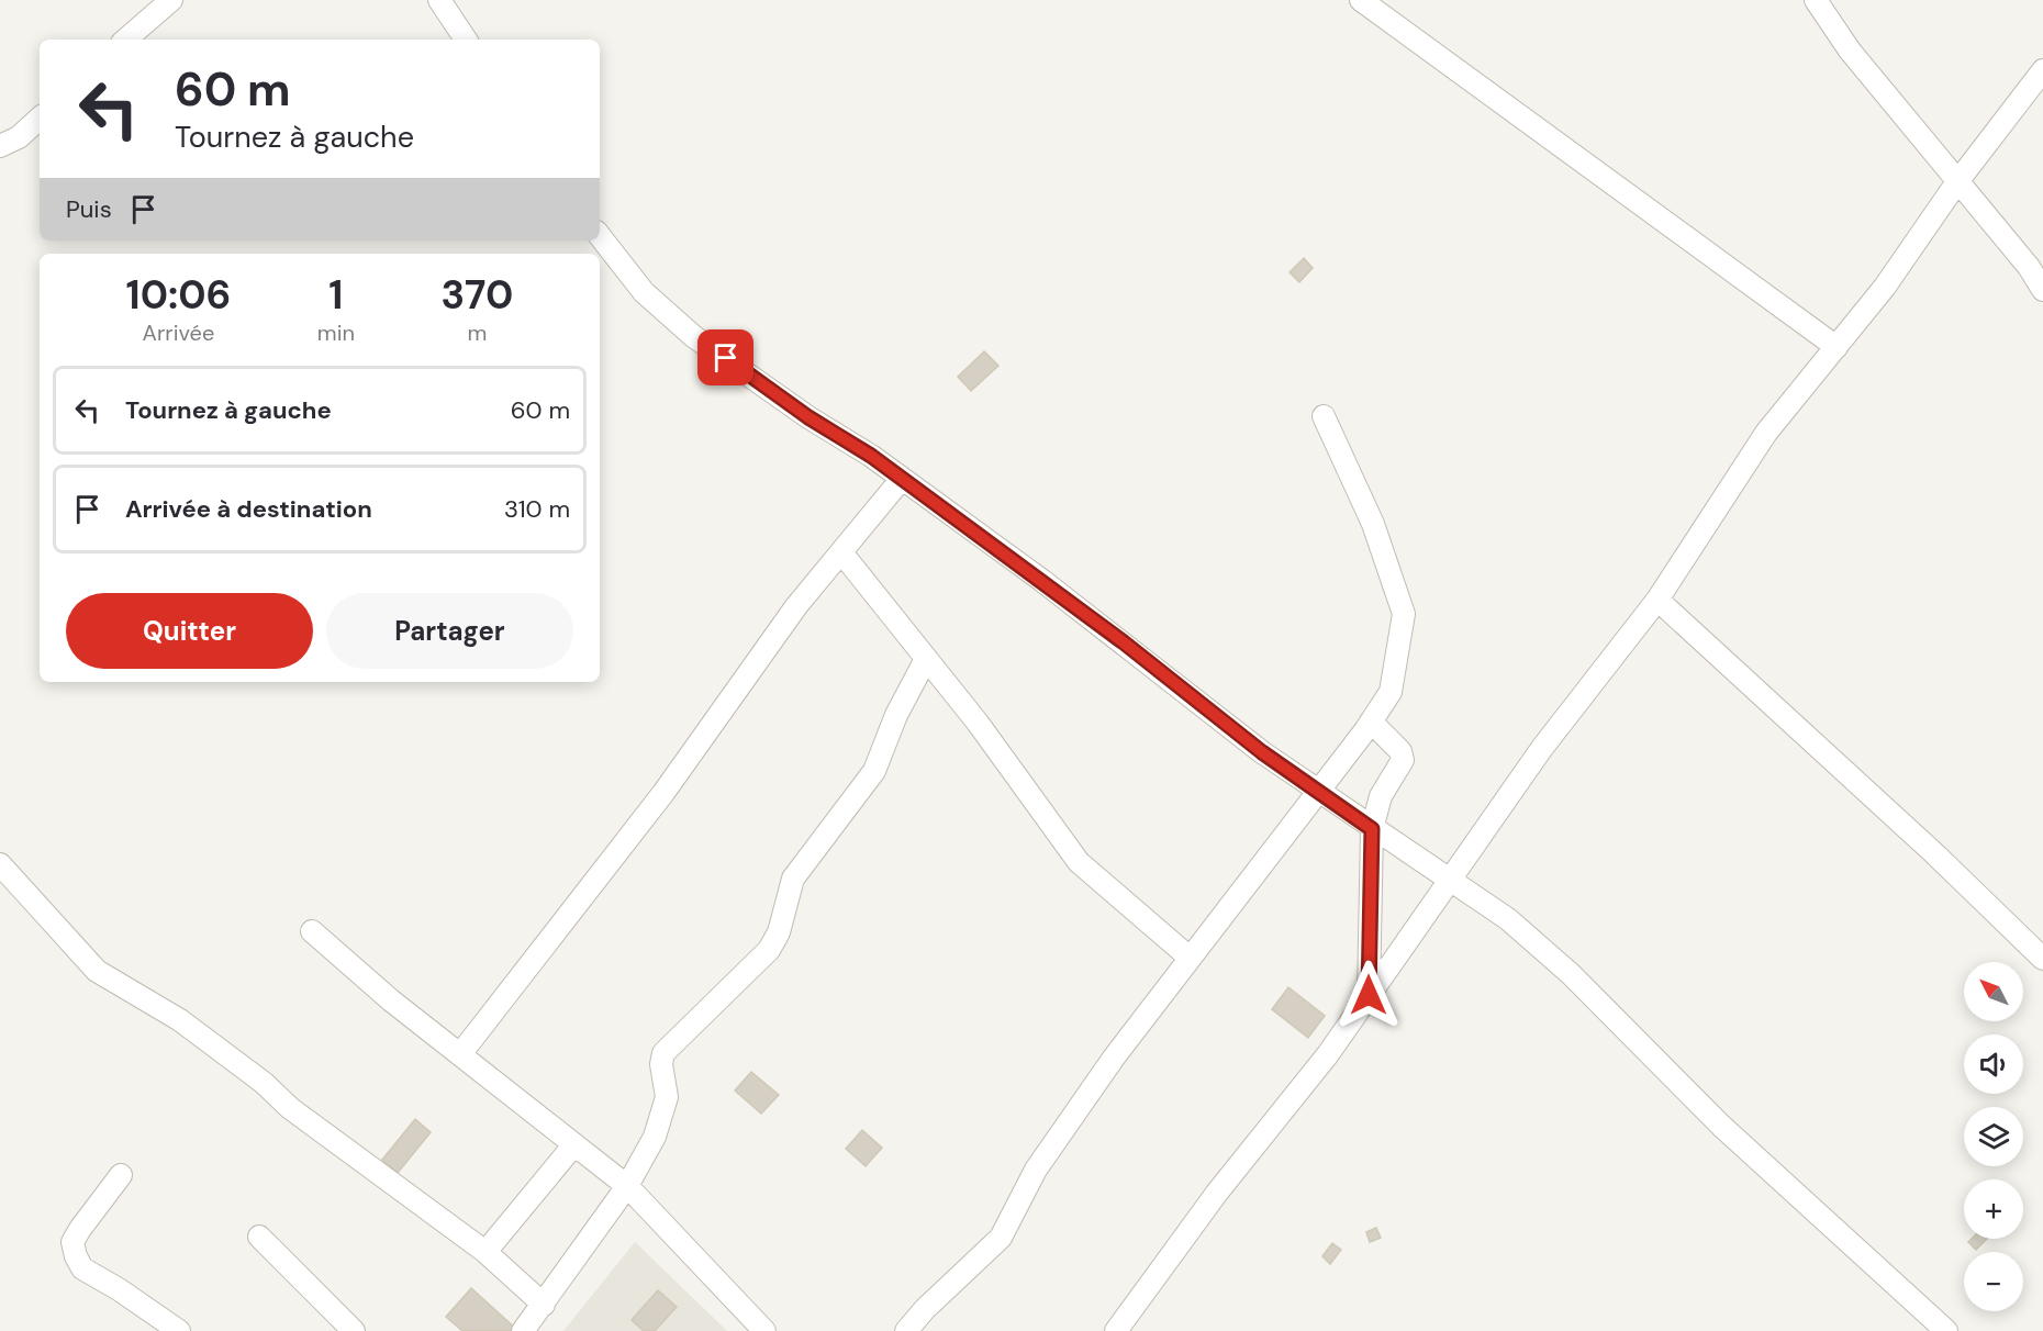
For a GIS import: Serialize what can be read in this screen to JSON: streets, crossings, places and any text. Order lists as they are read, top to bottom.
{
  "north": "top left",
  "page": {
    "turn": ["60 m", "Tournez à gauche"],
    "then": "Puis",
    "eta": [
      "10:06",
      "Arrivée",
      "1",
      "min",
      "370",
      "m"
    ],
    "list": [
      {
        "name": "Tournez à gauche",
        "value": "60 m"
      },
      {
        "name": "Arrivée à destination",
        "value": "310 m"
      }
    ],
    "buttons": ["Quitter", "Partager"],
    "map_buttons": ["+", "−"]
  }
}
